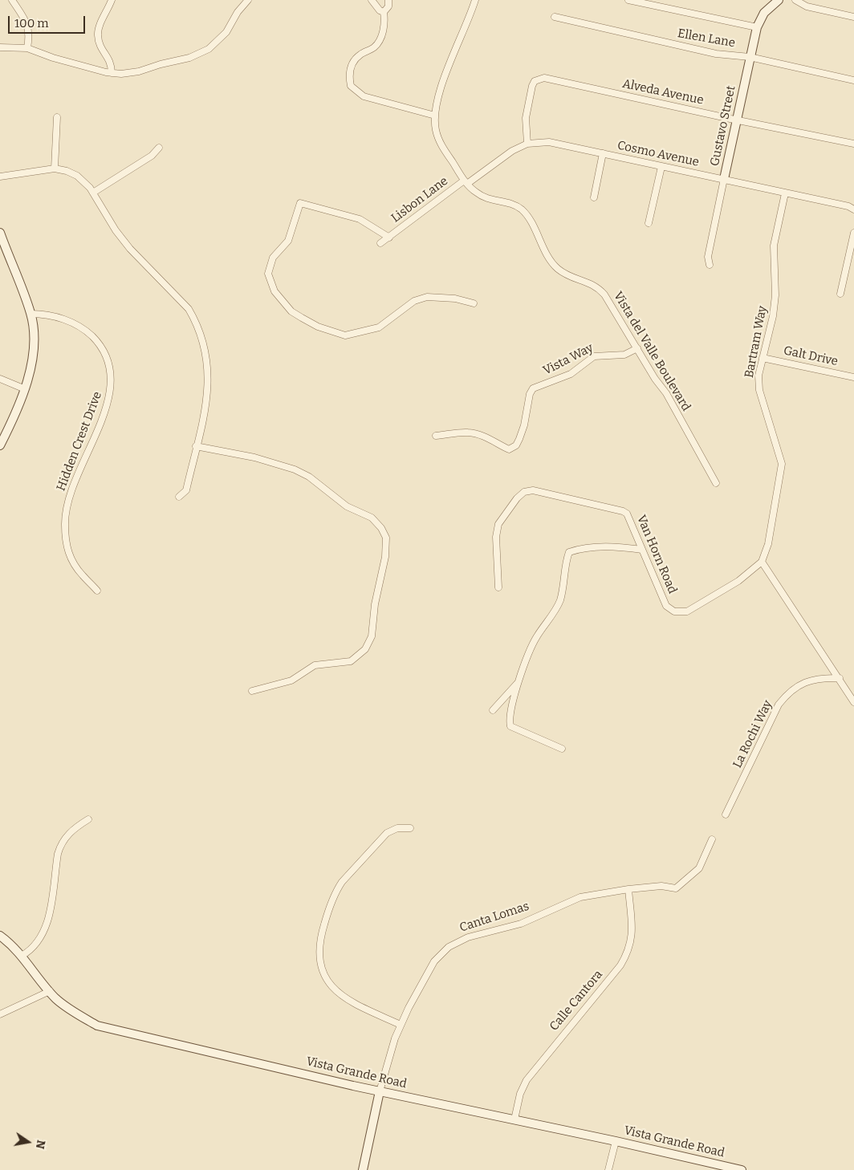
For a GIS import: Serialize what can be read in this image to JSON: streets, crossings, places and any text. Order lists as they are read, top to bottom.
{
  "streets": {
    "street": [
      "Ellen Lane",
      "Alveda Avenue",
      "Gustavo Street",
      "Cosmo Avenue",
      "Lisbon Lane",
      "Bartram Way",
      "Vista del Valle Boulevard",
      "Galt Drive",
      "Vista Way",
      "Hidden Crest Drive",
      "Van Horn Road",
      "La Rochi Way",
      "Canta Lomas",
      "Calle Cantora",
      "Vista Grande Road"
    ]
  },
  "crossings": [
    ["Ellen Lane", "Gustavo Street"],
    ["Alveda Avenue", "Gustavo Street"],
    ["Alveda Avenue", "Cosmo Avenue"],
    ["Alveda Avenue", "Lisbon Lane"],
    ["Gustavo Street", "Cosmo Avenue"],
    ["Cosmo Avenue", "Lisbon Lane"],
    ["Cosmo Avenue", "Bartram Way"],
    ["Lisbon Lane", "Vista del Valle Boulevard"],
    ["Bartram Way", "Galt Drive"],
    ["Bartram Way", "Van Horn Road"],
    ["Vista del Valle Boulevard", "Vista Way"],
    ["Canta Lomas", "Calle Cantora"],
    ["Canta Lomas", "Vista Grande Road"],
    ["Calle Cantora", "Vista Grande Road"]
  ],
  "scale_bar": "100 m",
  "north": "right"
}
